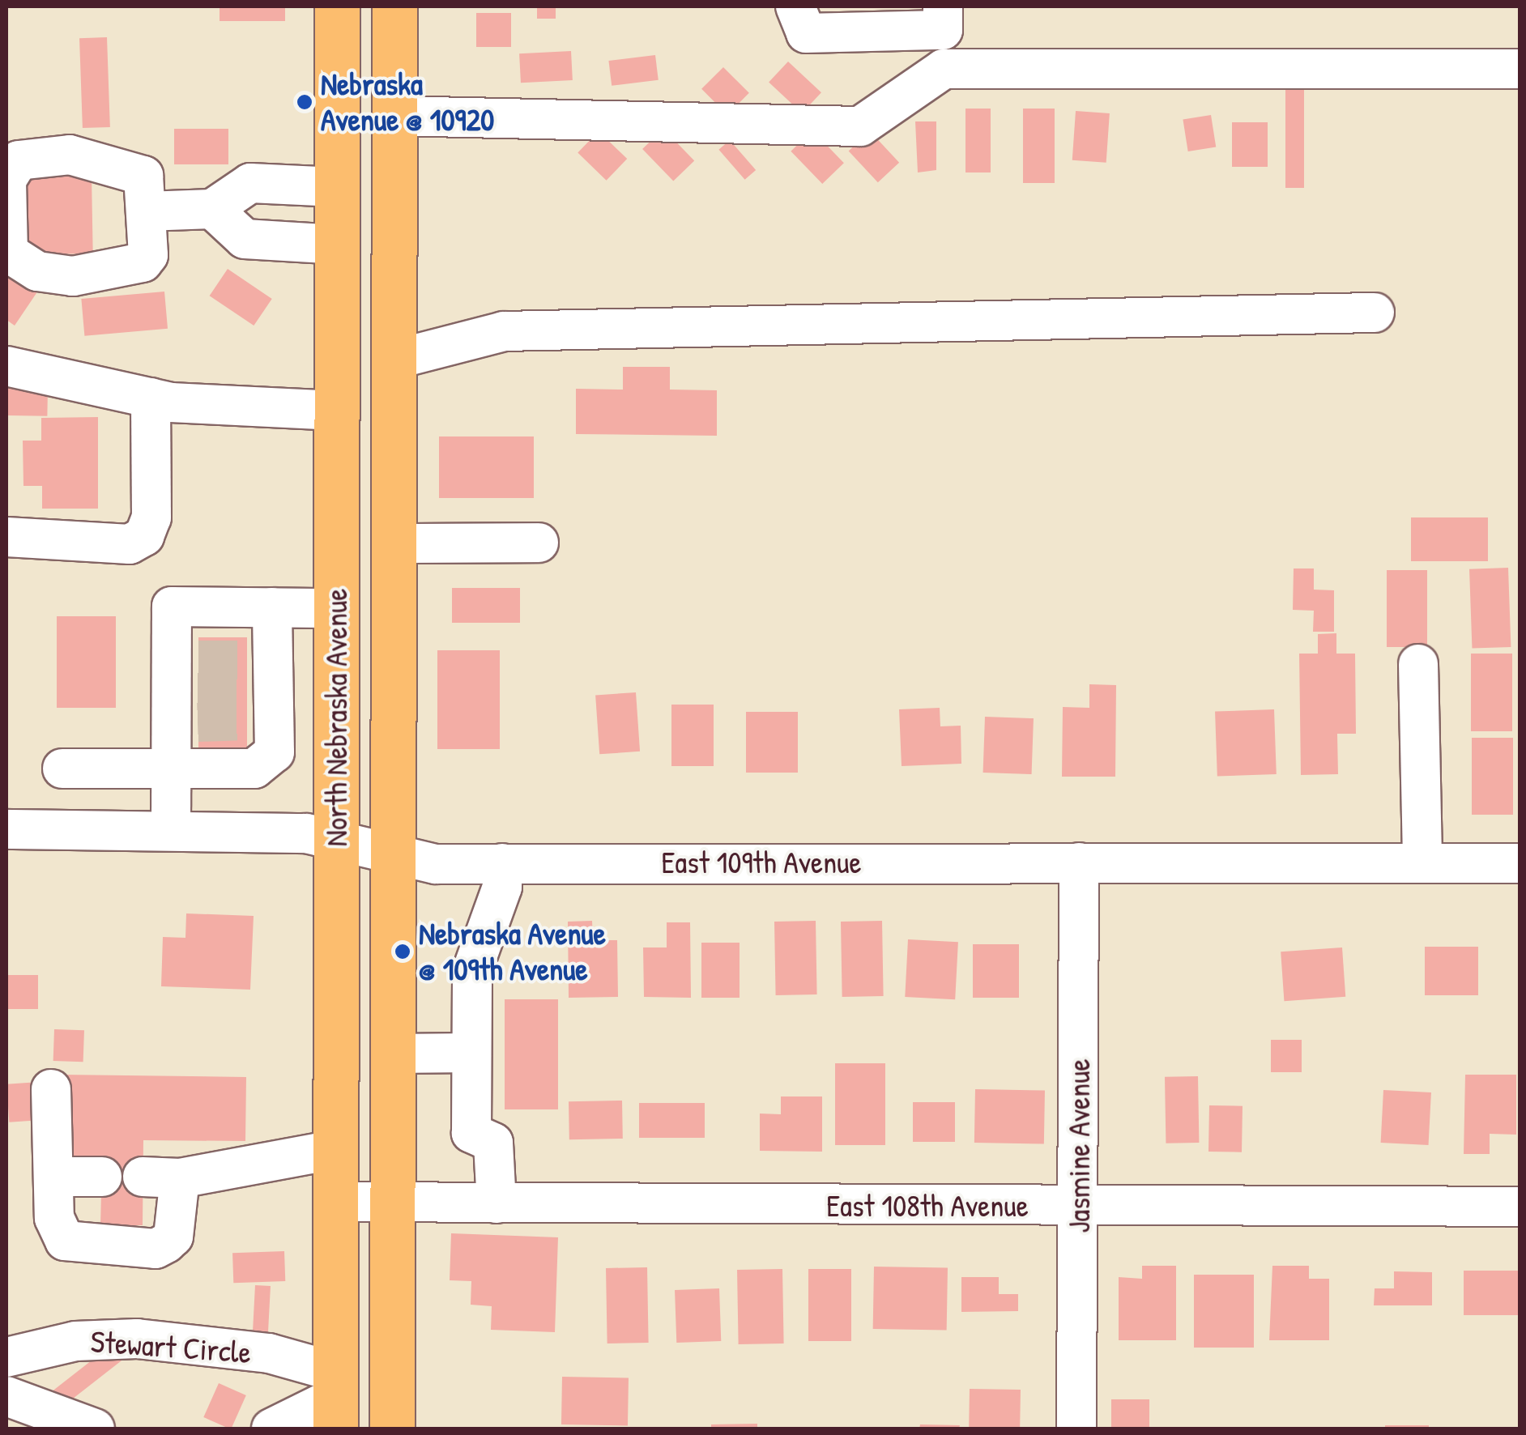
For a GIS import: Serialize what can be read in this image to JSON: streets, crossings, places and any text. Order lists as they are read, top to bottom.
{
  "streets": {
    "main road": ["North Nebraska Avenue"],
    "street": [
      "East 109th Avenue",
      "Jasmine Avenue",
      "East 108th Avenue",
      "Stewart Circle"
    ]
  },
  "crossings": [
    ["North Nebraska Avenue", "East 109th Avenue"],
    ["North Nebraska Avenue", "East 108th Avenue"],
    ["North Nebraska Avenue", "Stewart Circle"],
    ["East 109th Avenue", "Jasmine Avenue"],
    ["Jasmine Avenue", "East 108th Avenue"]
  ],
  "places": ["Nebraska Avenue @ 10920", "Nebraska Avenue @ 109th Avenue"]
}
